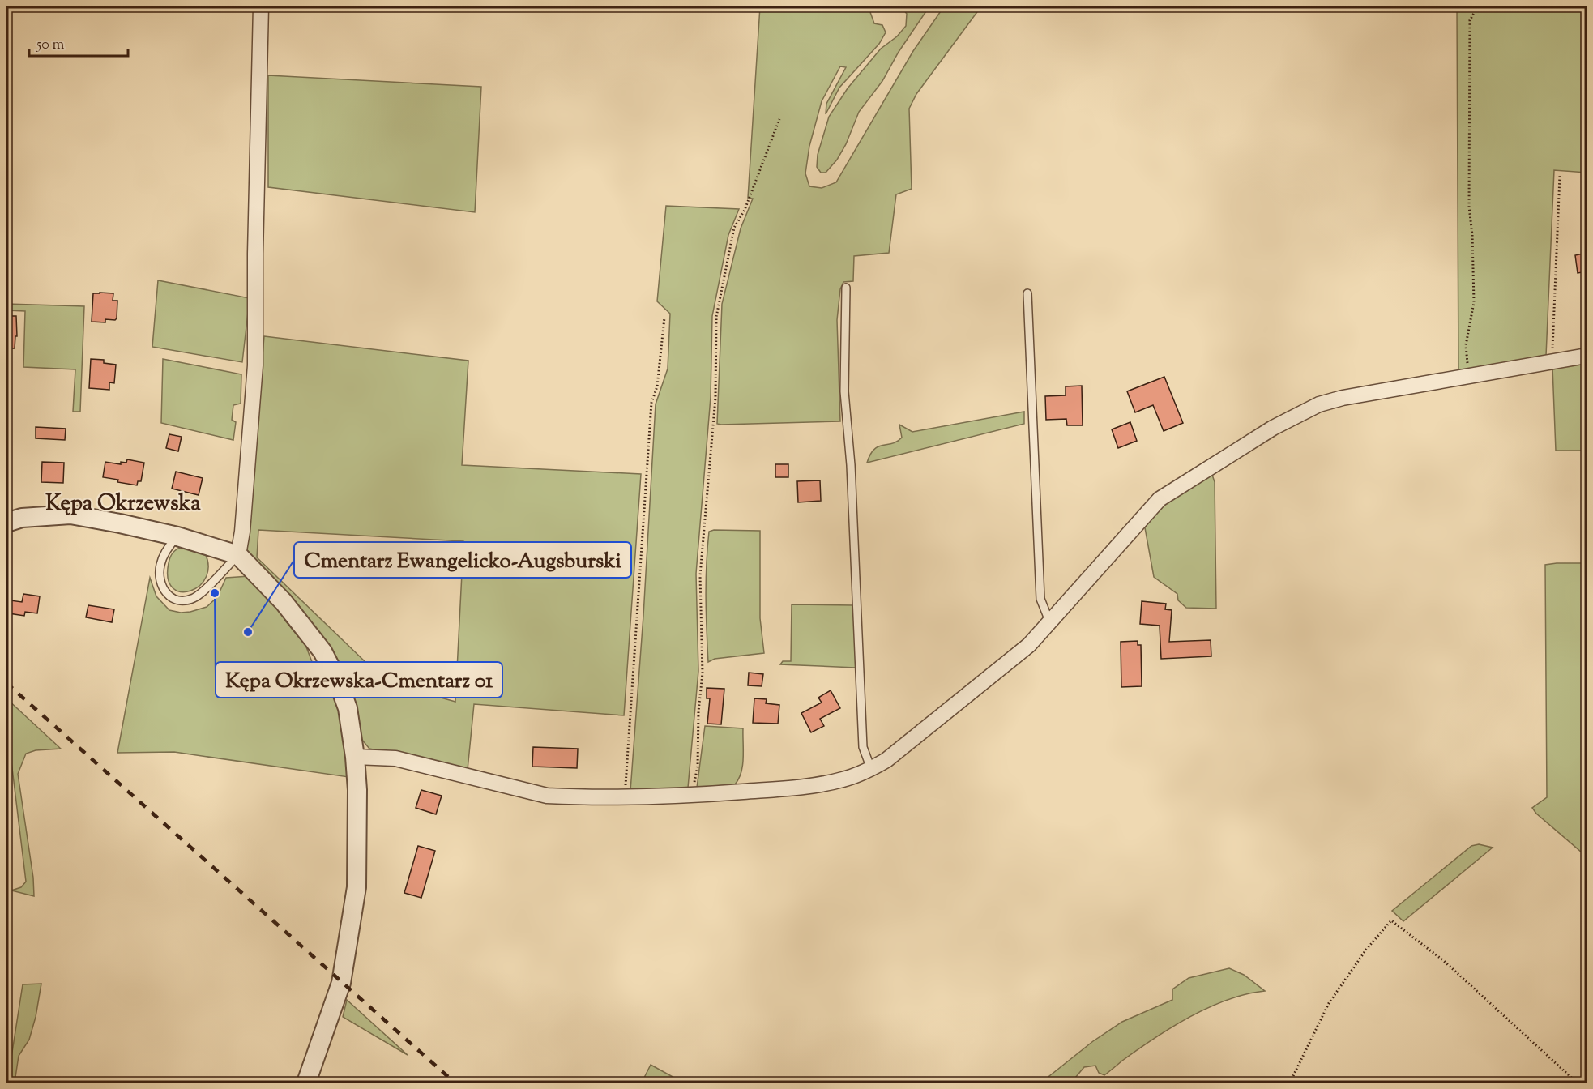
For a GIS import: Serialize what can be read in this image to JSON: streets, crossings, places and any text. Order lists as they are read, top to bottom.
{
  "districts": ["Kępa Okrzewska"],
  "places": ["Kępa Okrzewska-Cmentarz 01", "Cmentarz Ewangelicko-Augsburski"],
  "scale_bar": "50 m"
}
